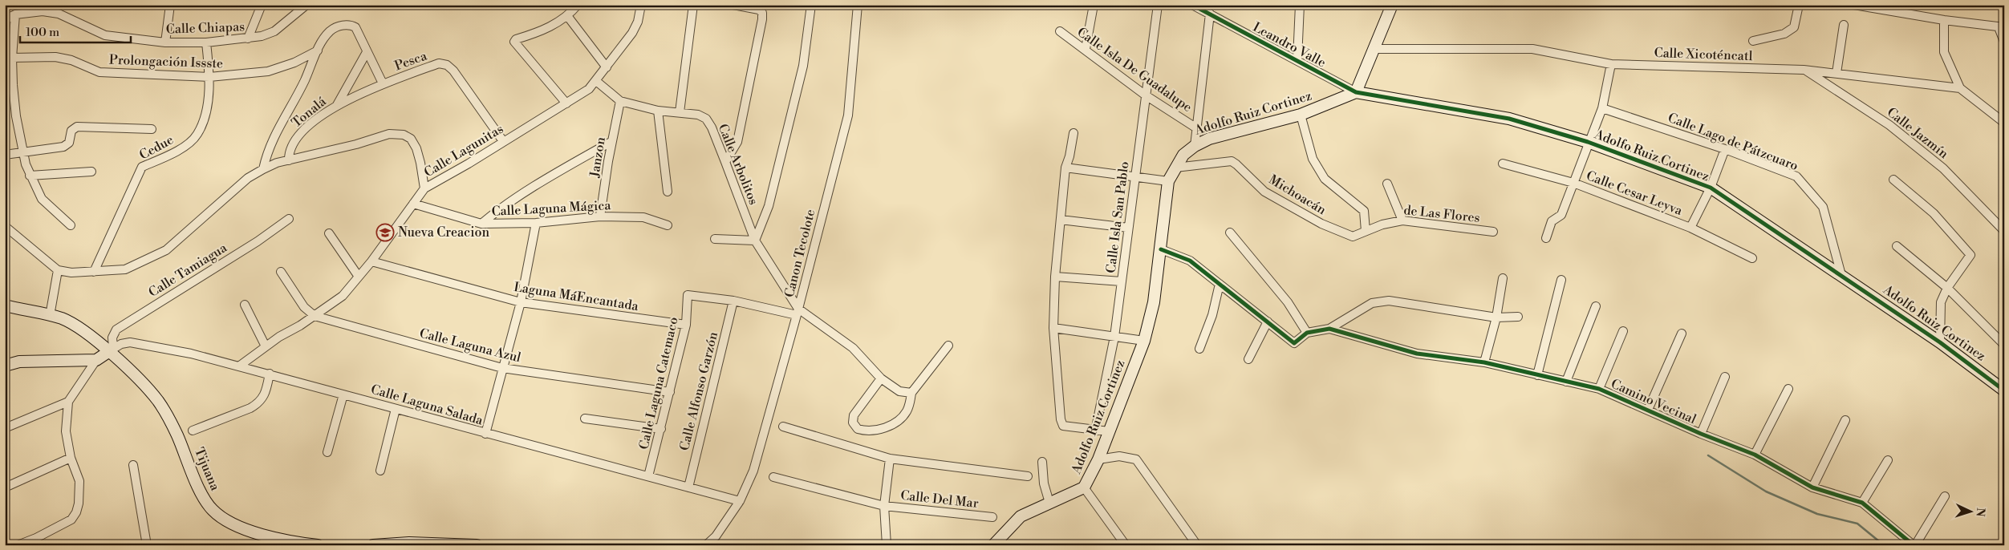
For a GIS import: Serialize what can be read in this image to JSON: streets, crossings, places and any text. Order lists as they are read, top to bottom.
{
  "streets": {
    "street": [
      "Calle Chiapas",
      "Leandro Valle",
      "Calle Xicoténcatl",
      "Pesca",
      "Prolongación Issste",
      "Calle Isla De Guadalupe",
      "Tonalá",
      "Adolfo Ruiz Cortinez",
      "Calle Jazmín",
      "Calle Lago de Pátzcuaro",
      "Cedue",
      "Calle Lagunitas",
      "Janzon",
      "Calle Arbolitos",
      "Calle Cesar Leyva",
      "Michoacán",
      "Calle Laguna Mágica",
      "de Las Flores",
      "Calle Isla San Pablo",
      "Canon Tecolote",
      "Calle Tamiagua",
      "Laguna MáEncantada",
      "Calle Laguna Azul",
      "Calle Laguna Catemaco",
      "Calle Alfonso Garzón",
      "Camino Vecinal",
      "Calle Laguna Salada",
      "Tijuana",
      "Calle Del Mar"
    ]
  },
  "crossings": [
    ["Calle Chiapas", "Cedue"],
    ["Leandro Valle", "Adolfo Ruiz Cortinez"],
    ["Calle Xicoténcatl", "Calle Jazmín"],
    ["Pesca", "Tonalá"],
    ["Pesca", "Calle Lagunitas"],
    ["Prolongación Issste", "Cedue"],
    ["Calle Isla De Guadalupe", "Calle Isla San Pablo"],
    ["Adolfo Ruiz Cortinez", "Calle Lago de Pátzcuaro"],
    ["Adolfo Ruiz Cortinez", "Michoacán"],
    ["Calle Lagunitas", "Calle Arbolitos"],
    ["Calle Lagunitas", "Calle Laguna Mágica"],
    ["Calle Lagunitas", "Laguna MáEncantada"],
    ["Calle Lagunitas", "Calle Laguna Azul"],
    ["Calle Lagunitas", "Calle Laguna Salada"],
    ["Janzon", "Calle Arbolitos"],
    ["Janzon", "Calle Laguna Mágica"],
    ["Calle Arbolitos", "Canon Tecolote"],
    ["Michoacán", "de Las Flores"],
    ["Canon Tecolote", "Calle Laguna Salada"],
    ["Calle Tamiagua", "Calle Laguna Salada"],
    ["Calle Tamiagua", "Tijuana"],
    ["Laguna MáEncantada", "Calle Laguna Catemaco"],
    ["Calle Laguna Azul", "Calle Laguna Catemaco"],
    ["Calle Laguna Catemaco", "Calle Alfonso Garzón"],
    ["Calle Laguna Catemaco", "Calle Laguna Salada"],
    ["Calle Alfonso Garzón", "Calle Laguna Salada"],
    ["Calle Laguna Salada", "Tijuana"]
  ],
  "places": {
    "school or university": ["Nueva Creacion"]
  },
  "scale_bar": "100 m",
  "north": "right"
}
